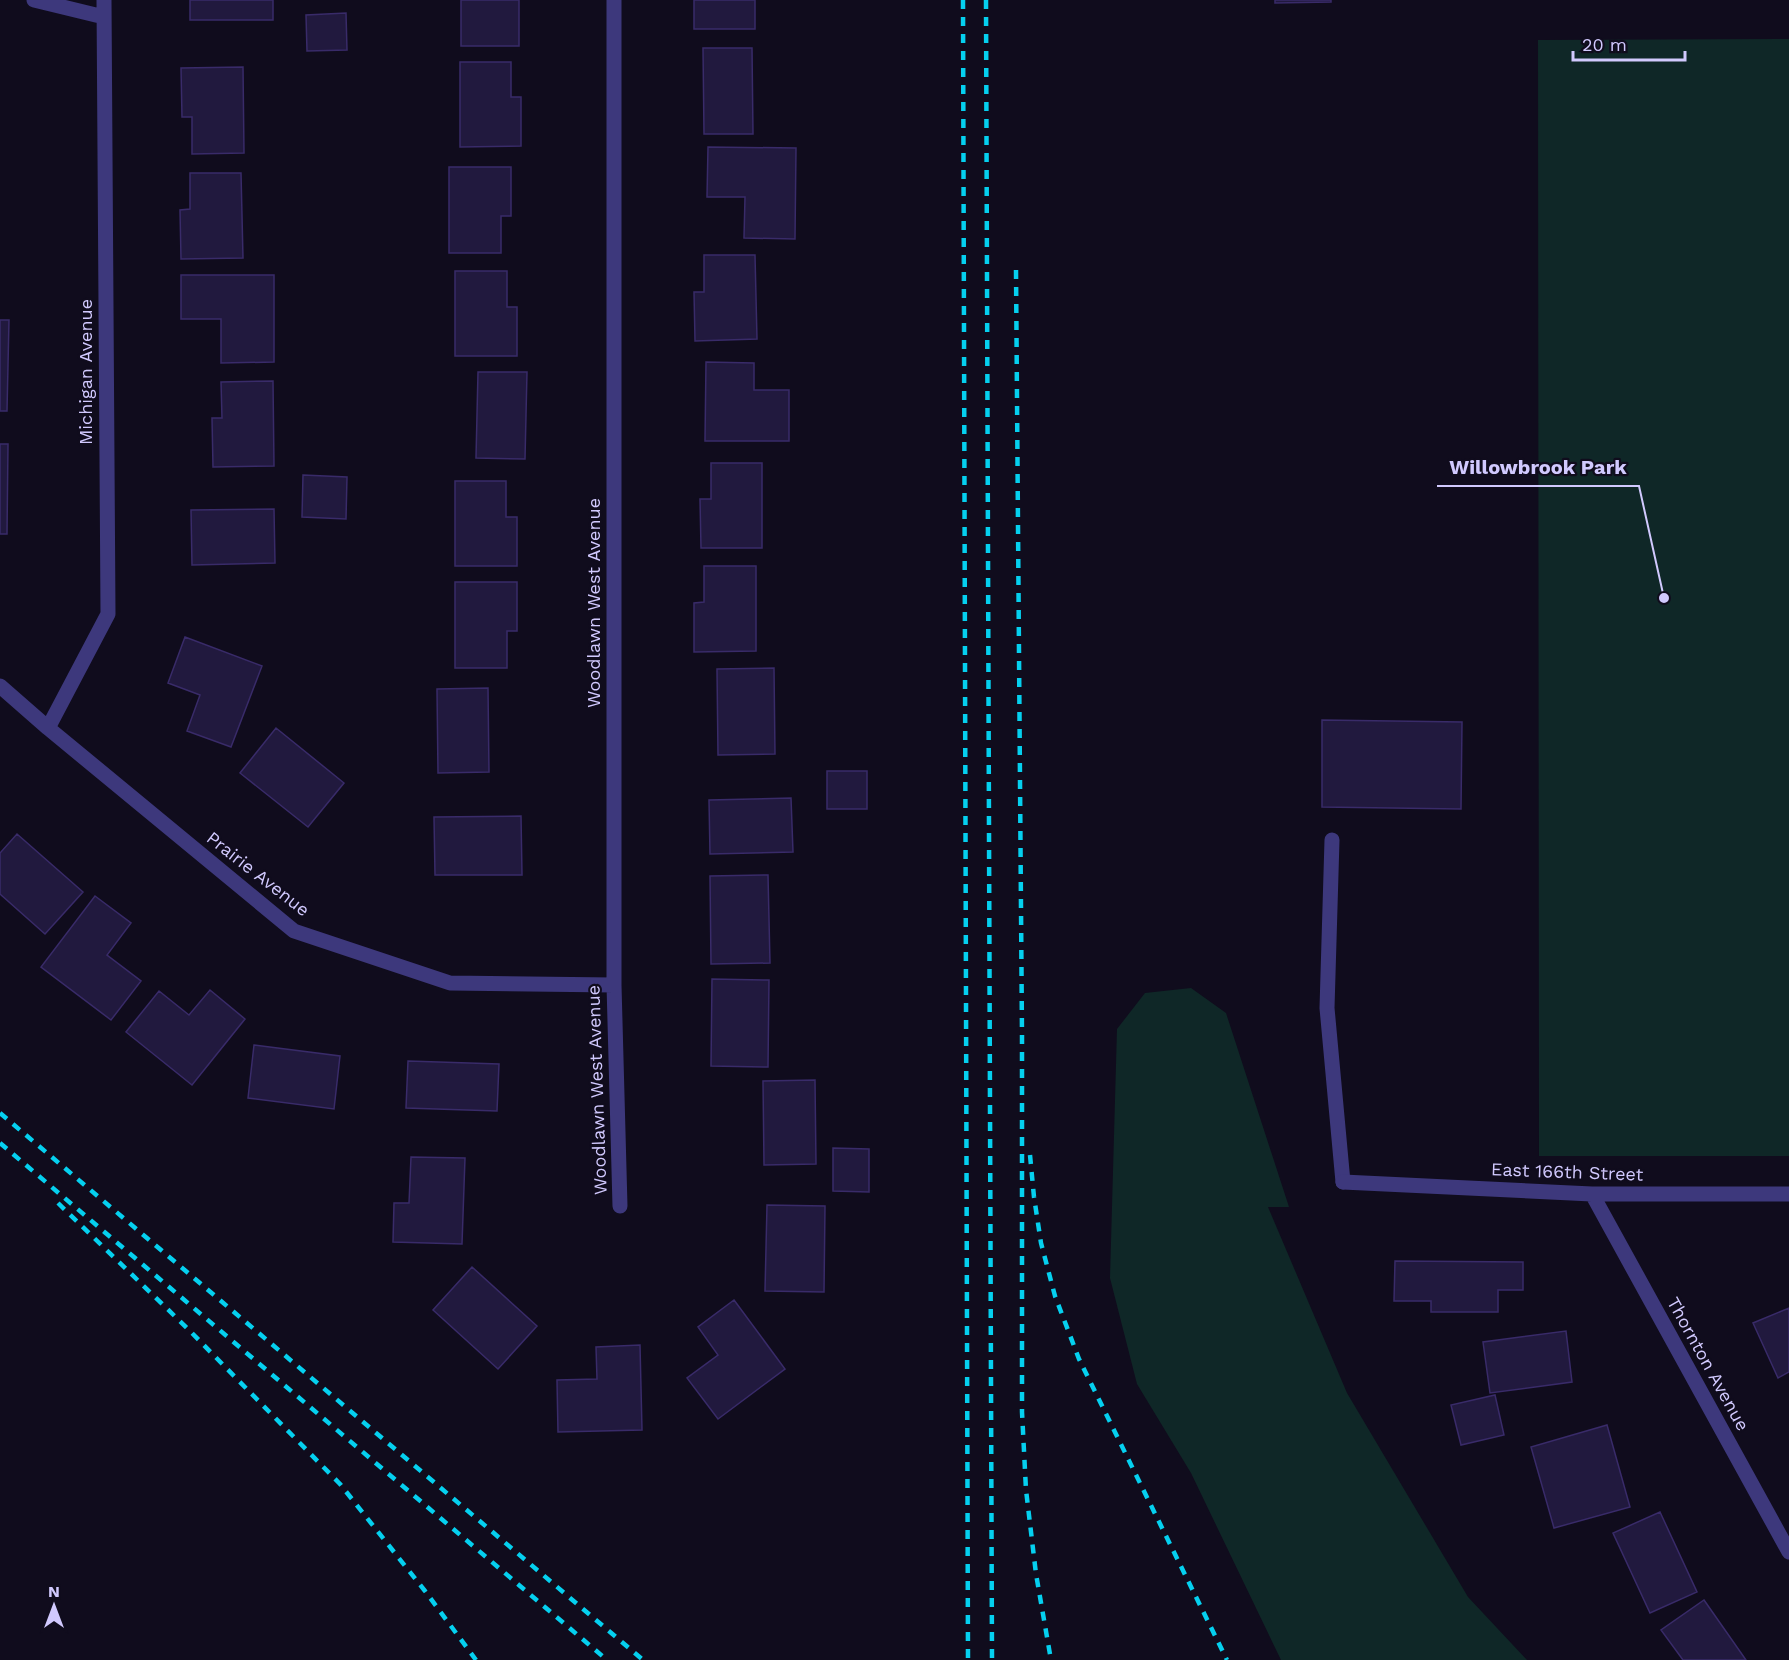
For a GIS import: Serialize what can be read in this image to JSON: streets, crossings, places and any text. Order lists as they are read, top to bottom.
{
  "streets": {
    "street": [
      "Michigan Avenue",
      "Woodlawn West Avenue",
      "Prairie Avenue",
      "East 166th Street",
      "Thornton Avenue"
    ]
  },
  "crossings": [
    ["Michigan Avenue", "Prairie Avenue"],
    ["Woodlawn West Avenue", "Prairie Avenue"],
    ["East 166th Street", "Thornton Avenue"]
  ],
  "places": ["Willowbrook Park"],
  "scale_bar": "20 m",
  "north": "top"
}
